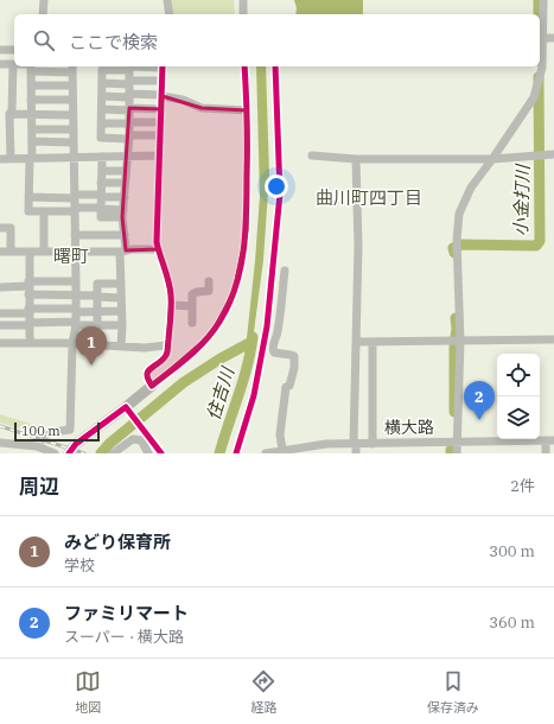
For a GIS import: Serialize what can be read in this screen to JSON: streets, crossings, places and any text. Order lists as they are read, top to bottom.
{
  "streets": {
    "street": ["横大路"]
  },
  "districts": ["曲川町四丁目", "曙町"],
  "water": ["小金打川", "住吉川"],
  "scale_bar": "100 m",
  "page": {
    "search": "ここで検索",
    "pins": ["1", "2"],
    "scale": "100 m",
    "heading": ["周辺", "2件"],
    "list": [
      {
        "mark": "1",
        "name": "みどり保育所",
        "note": "学校",
        "value": "300 m"
      },
      {
        "mark": "2",
        "name": "ファミリマート",
        "note": "スーパー · 横大路",
        "value": "360 m"
      }
    ],
    "nav": ["地図", "経路", "保存済み"]
  }
}
